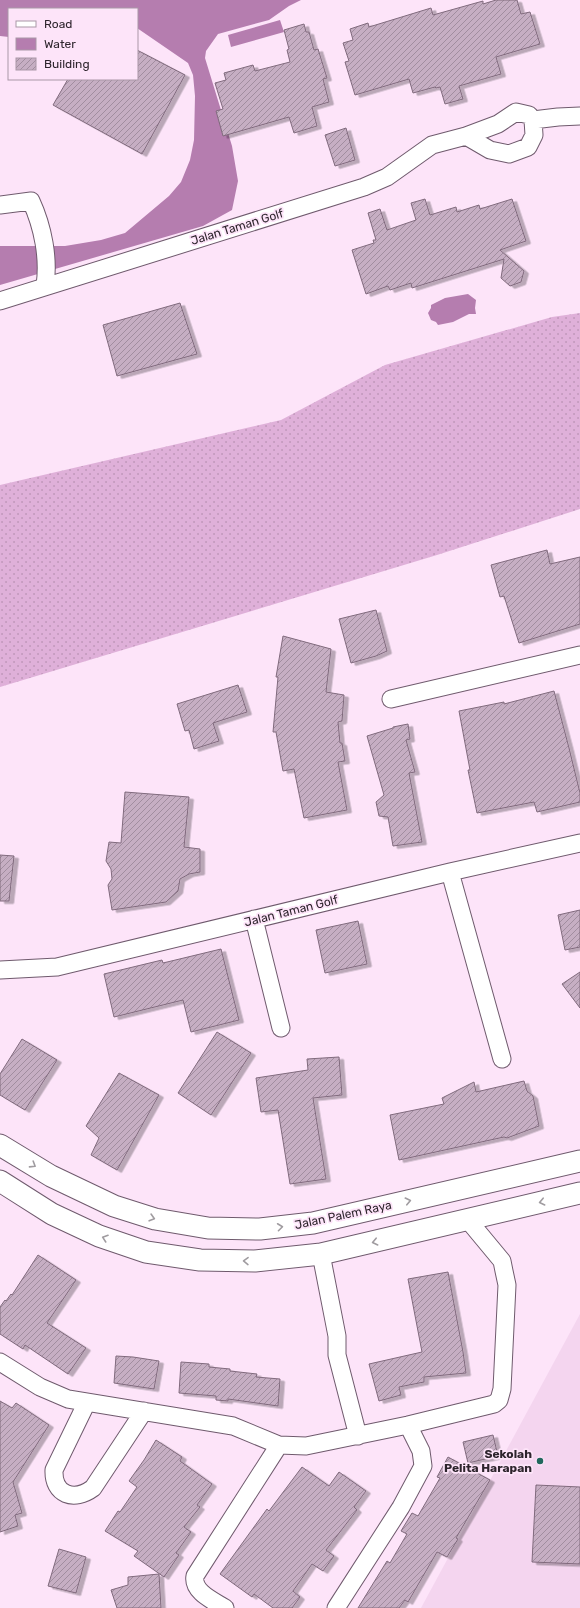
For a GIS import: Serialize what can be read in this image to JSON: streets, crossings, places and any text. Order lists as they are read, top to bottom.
{
  "streets": {
    "street": ["Jalan Taman Golf", "Jalan Palem Raya"]
  },
  "places": ["Sekolah Pelita Harapan"],
  "legend": ["Road", "Water", "Building"]
}
